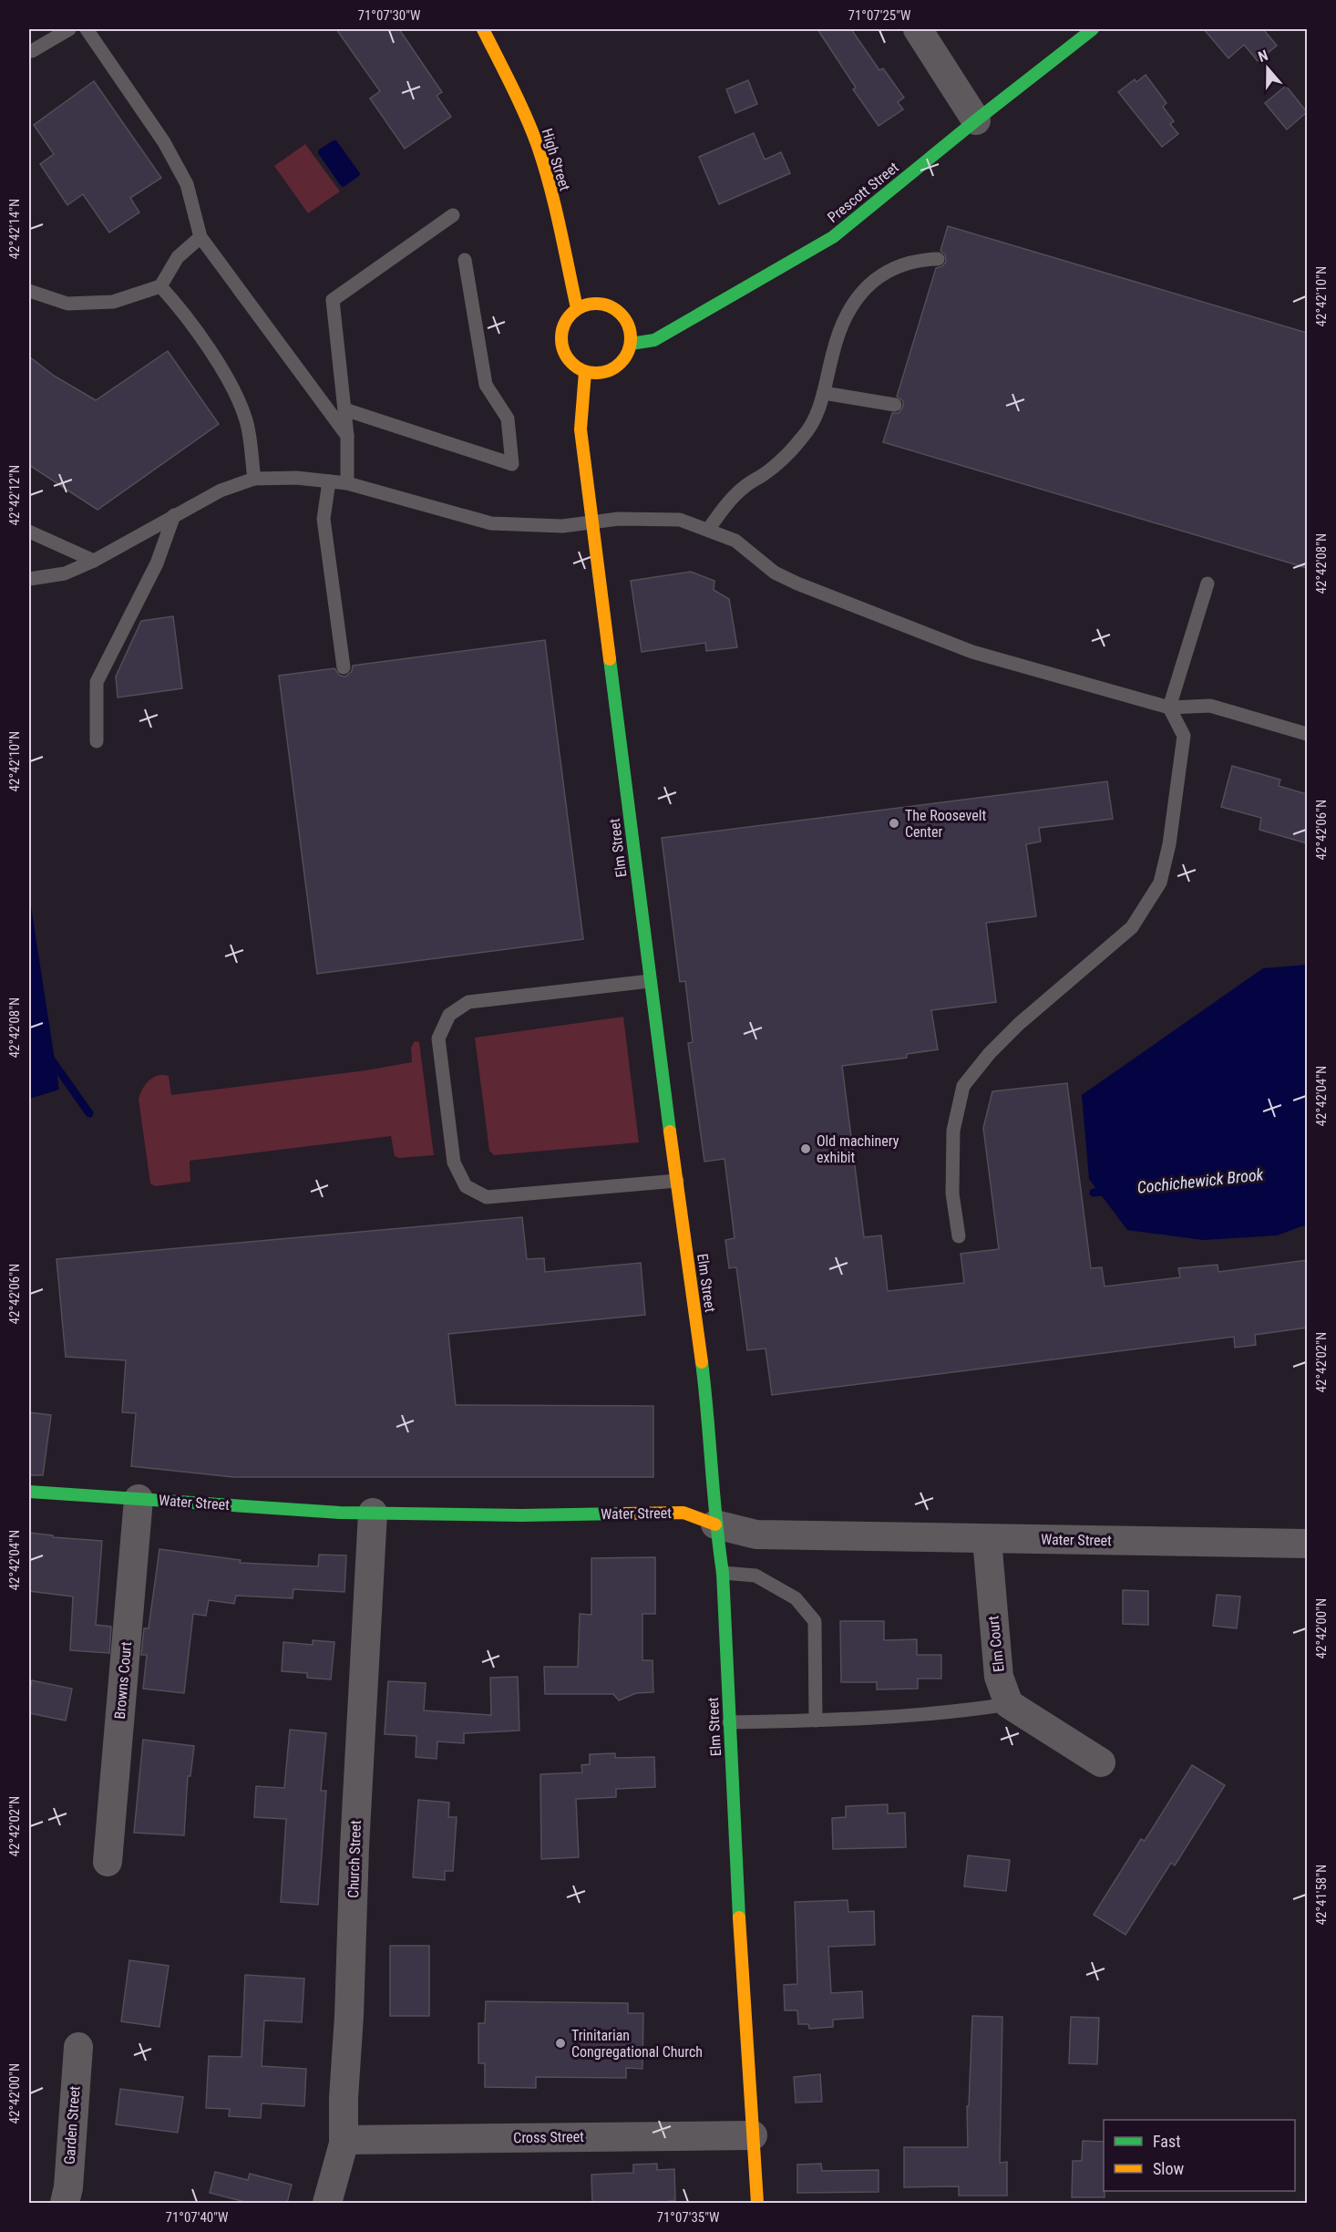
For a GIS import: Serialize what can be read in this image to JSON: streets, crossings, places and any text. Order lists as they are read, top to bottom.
{
  "streets": {
    "street": [
      "High Street",
      "Prescott Street",
      "Elm Street",
      "Water Street",
      "Elm Court",
      "Browns Court",
      "Church Street",
      "Garden Street",
      "Cross Street"
    ]
  },
  "crossings": [
    ["High Street", "Prescott Street"],
    ["High Street", "Elm Street"],
    ["Prescott Street", "Elm Street"],
    ["Elm Street", "Water Street"],
    ["Elm Street", "Cross Street"],
    ["Water Street", "Elm Court"],
    ["Water Street", "Browns Court"],
    ["Water Street", "Church Street"],
    ["Church Street", "Cross Street"]
  ],
  "water": ["Cochichewick Brook"],
  "places": ["The Roosevelt Center", "Old machinery exhibit", "Trinitarian Congregational Church"],
  "legend": ["Fast", "Slow"],
  "north": "top",
  "coordinates": [
    "71°07'30\"W",
    "71°07'25\"W",
    "42°42'14\"N",
    "42°42'10\"N",
    "42°42'12\"N",
    "42°42'08\"N",
    "42°42'06\"N",
    "42°42'04\"N",
    "42°42'02\"N",
    "42°42'00\"N",
    "42°41'58\"N",
    "71°07'40\"W",
    "71°07'35\"W"
  ]
}
